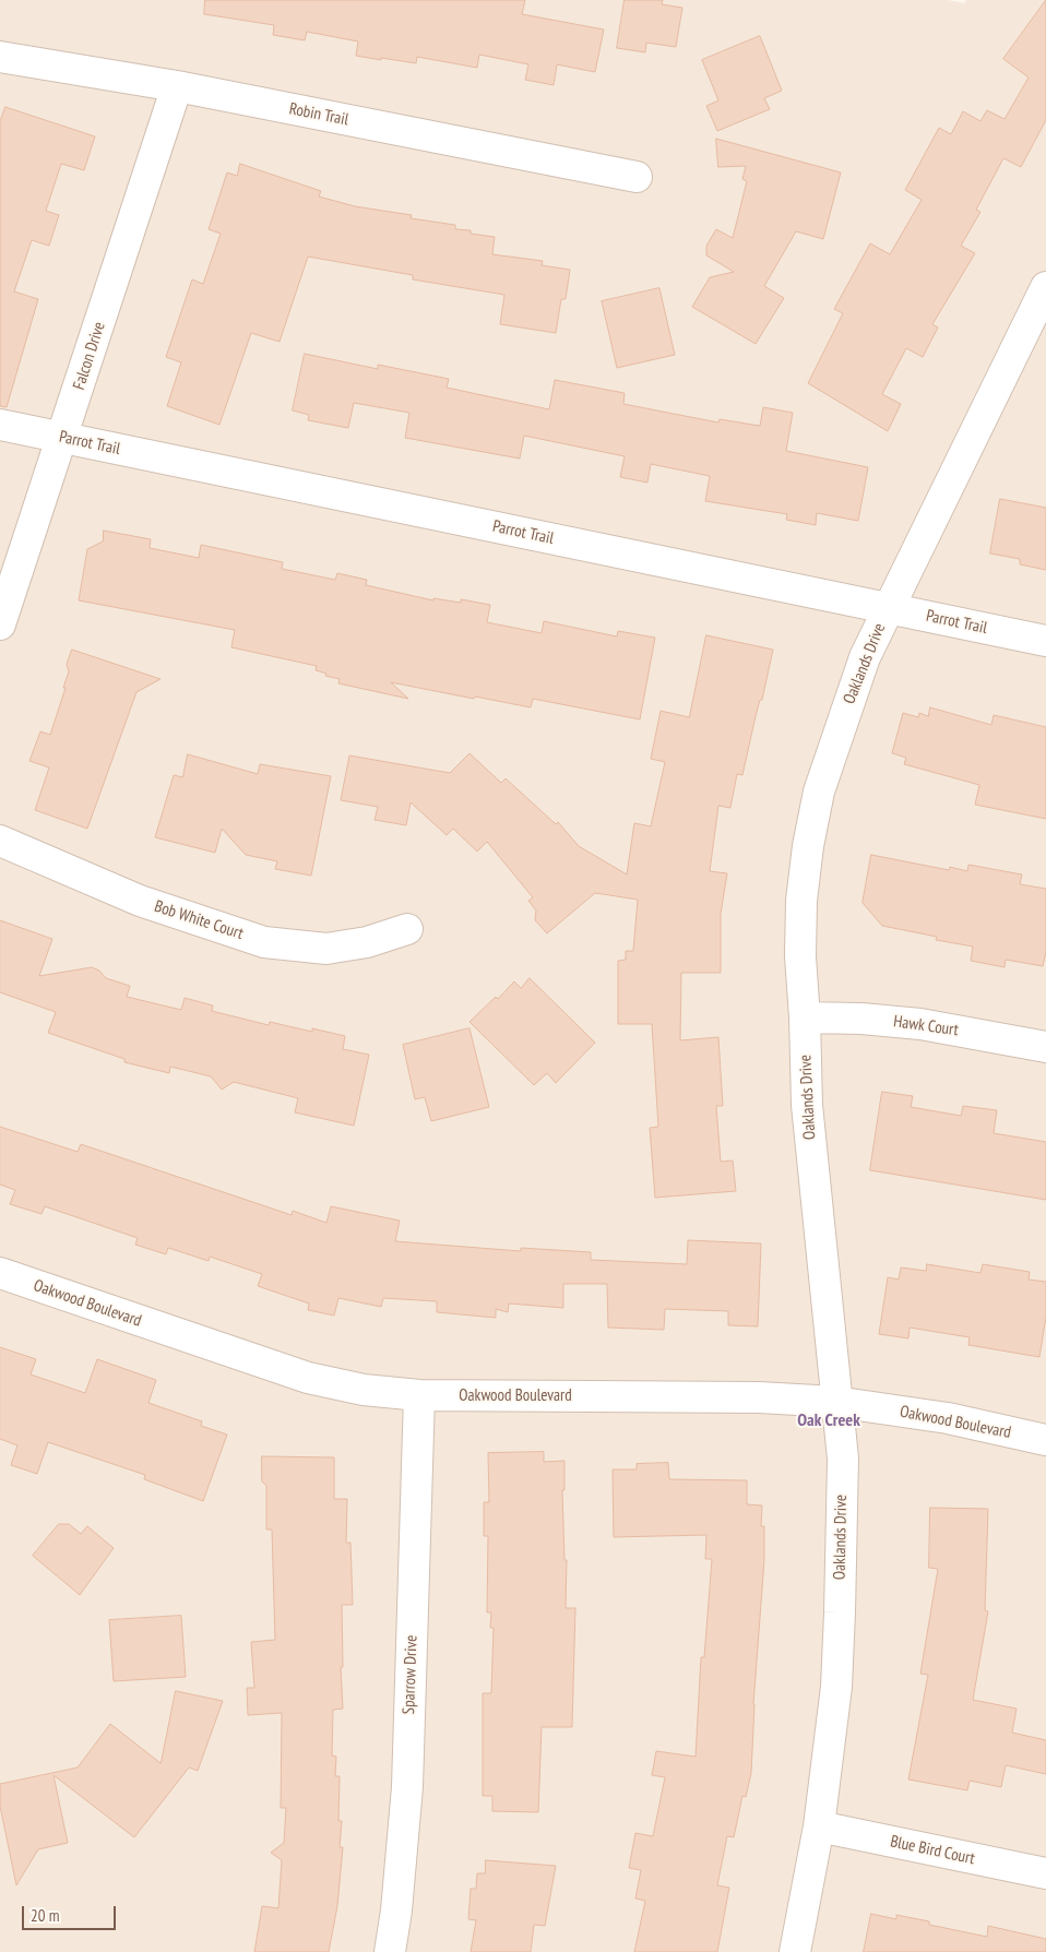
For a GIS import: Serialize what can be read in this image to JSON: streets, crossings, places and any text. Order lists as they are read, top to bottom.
{
  "streets": {
    "street": [
      "Robin Trail",
      "Falcon Drive",
      "Parrot Trail",
      "Oaklands Drive",
      "Bob White Court",
      "Hawk Court",
      "Oakwood Boulevard",
      "Sparrow Drive",
      "Blue Bird Court"
    ]
  },
  "crossings": [
    ["Robin Trail", "Falcon Drive"],
    ["Falcon Drive", "Parrot Trail"],
    ["Parrot Trail", "Oaklands Drive"],
    ["Oaklands Drive", "Hawk Court"],
    ["Oaklands Drive", "Oakwood Boulevard"],
    ["Oaklands Drive", "Blue Bird Court"],
    ["Oakwood Boulevard", "Sparrow Drive"]
  ],
  "districts": ["Oak Creek"],
  "scale_bar": "20 m"
}
